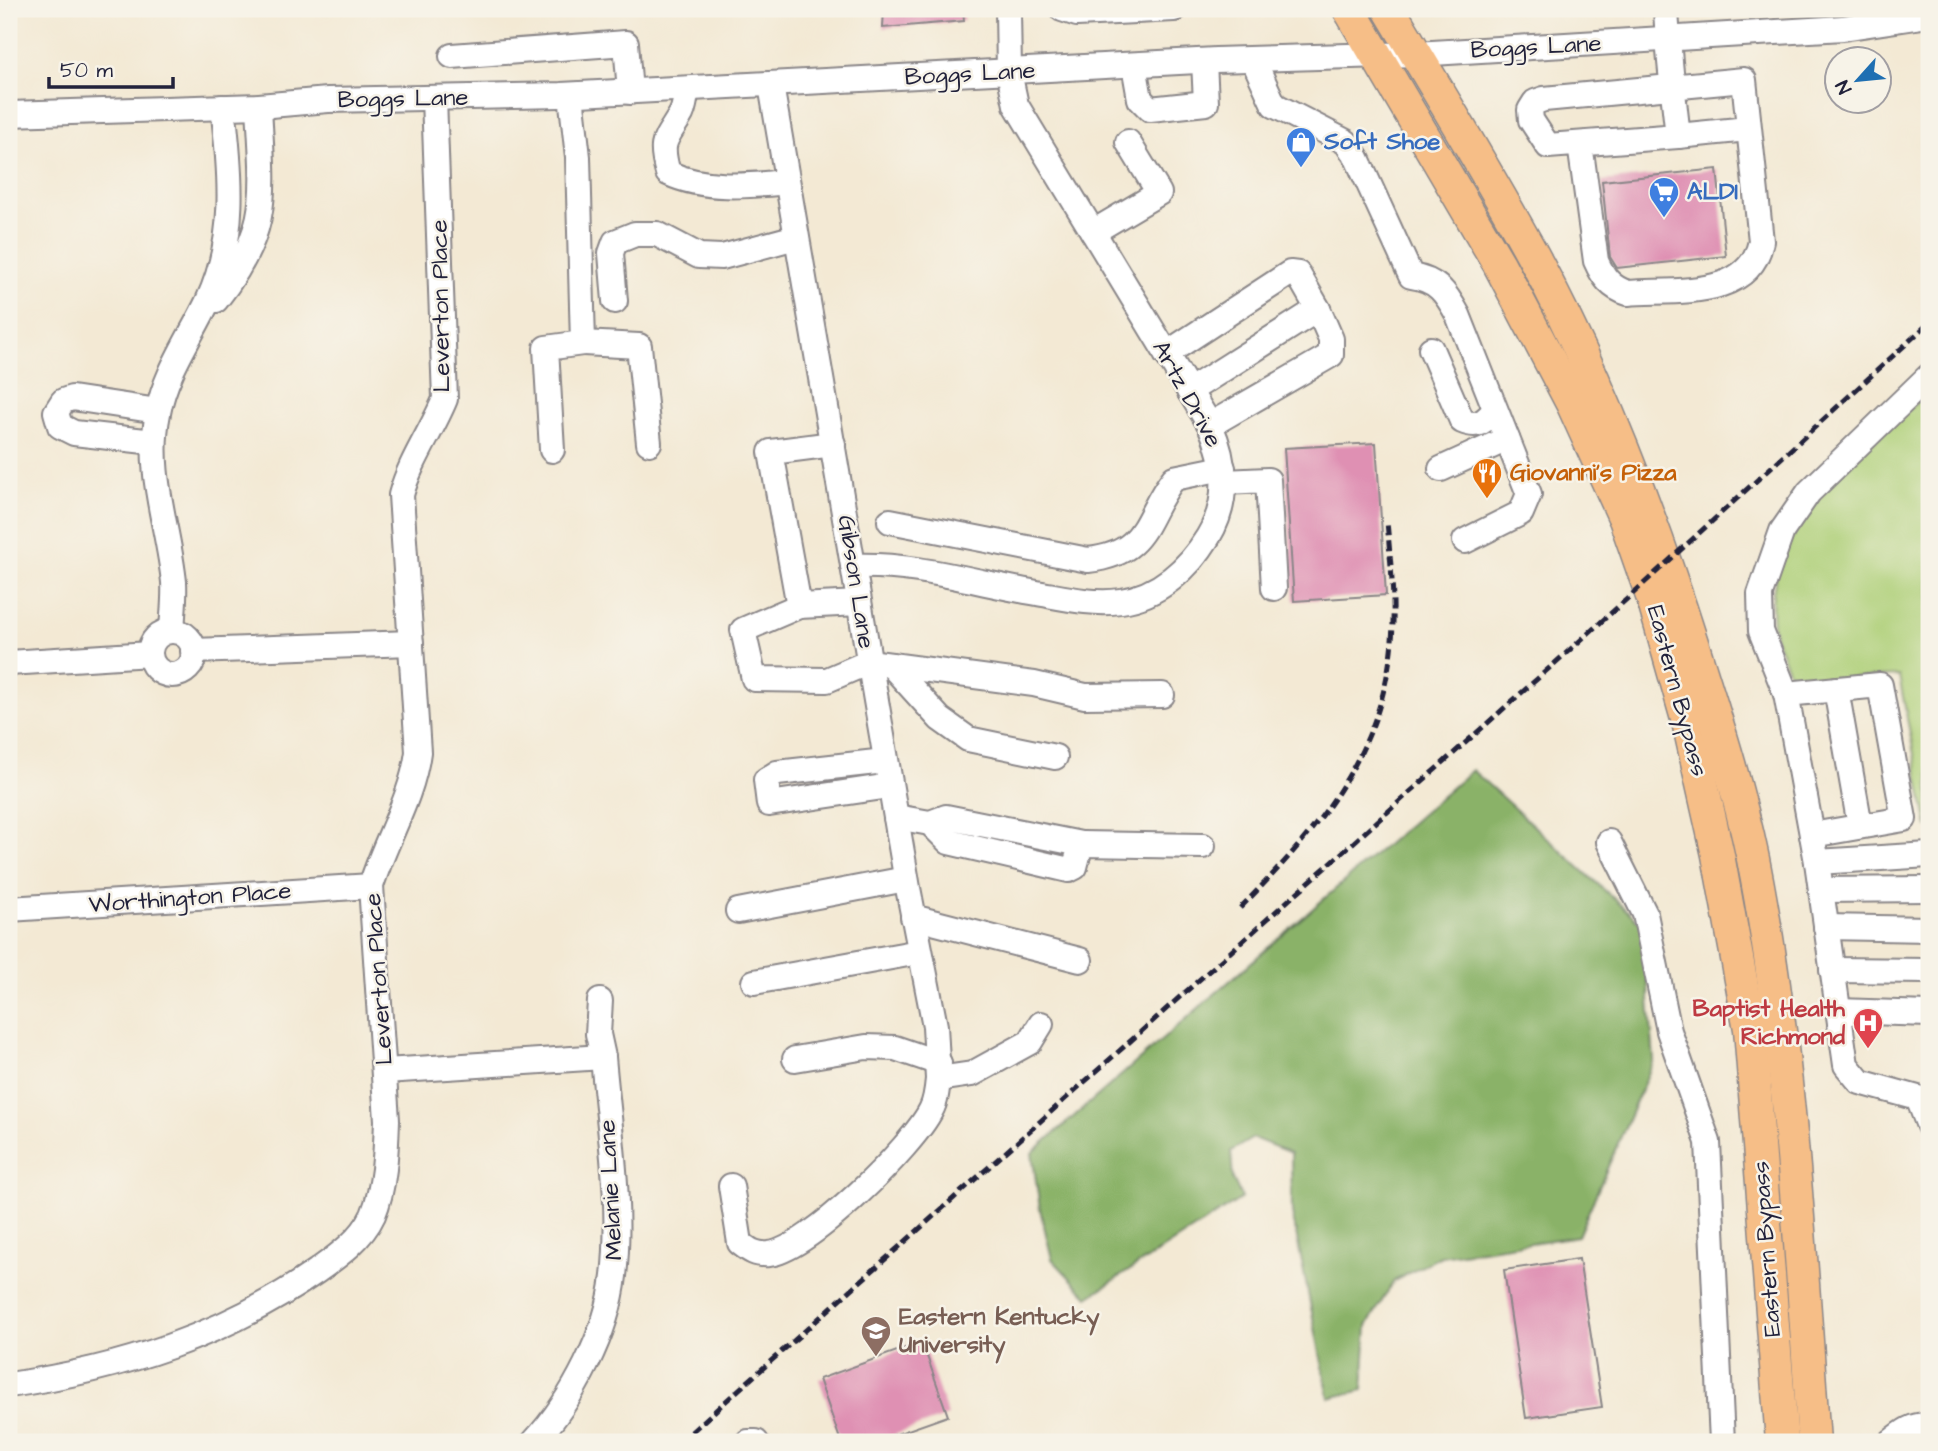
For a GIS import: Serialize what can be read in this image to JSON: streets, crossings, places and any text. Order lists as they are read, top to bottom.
{
  "streets": {
    "main road": ["Eastern Bypass"],
    "street": [
      "Boggs Lane",
      "Leverton Place",
      "Artz Drive",
      "Gibson Lane",
      "Worthington Place",
      "Melanie Lane"
    ]
  },
  "crossings": [
    ["Boggs Lane", "Leverton Place"],
    ["Boggs Lane", "Artz Drive"],
    ["Boggs Lane", "Gibson Lane"],
    ["Boggs Lane", "Eastern Bypass"],
    ["Leverton Place", "Worthington Place"],
    ["Artz Drive", "Gibson Lane"]
  ],
  "places": {
    "shop": ["Soft Shoe"],
    "supermarket": ["ALDI"],
    "restaurant": ["Giovanni's Pizza"],
    "hospital": ["Baptist Health Richmond"],
    "school or university": ["Eastern Kentucky University"]
  },
  "scale_bar": "50 m",
  "north": "bottom left"
}
